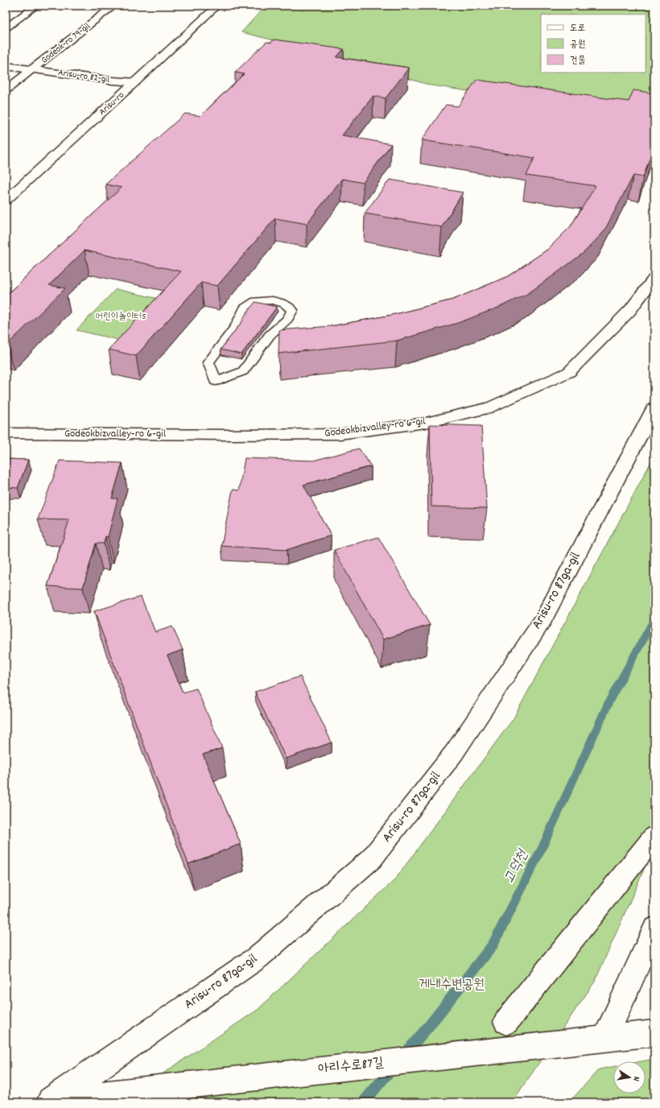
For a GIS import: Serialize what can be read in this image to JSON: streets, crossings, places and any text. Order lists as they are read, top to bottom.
{
  "streets": {
    "street": [
      "Godeok-ro 79-gil",
      "Arisu-ro 82-gil",
      "Arisu-ro",
      "Godeokbizvalley-ro 6-gil",
      "Arisu-ro 87ga-gil",
      "아리수로87길"
    ]
  },
  "crossings": [
    ["Godeok-ro 79-gil", "Arisu-ro 82-gil"],
    ["Arisu-ro 82-gil", "Arisu-ro"],
    ["Arisu-ro 87ga-gil", "아리수로87길"]
  ],
  "water": ["고덕천"],
  "parks": ["어린이놀이터5", "게내수변공원"],
  "legend": ["도로", "공원", "건물"],
  "north": "right"
}
